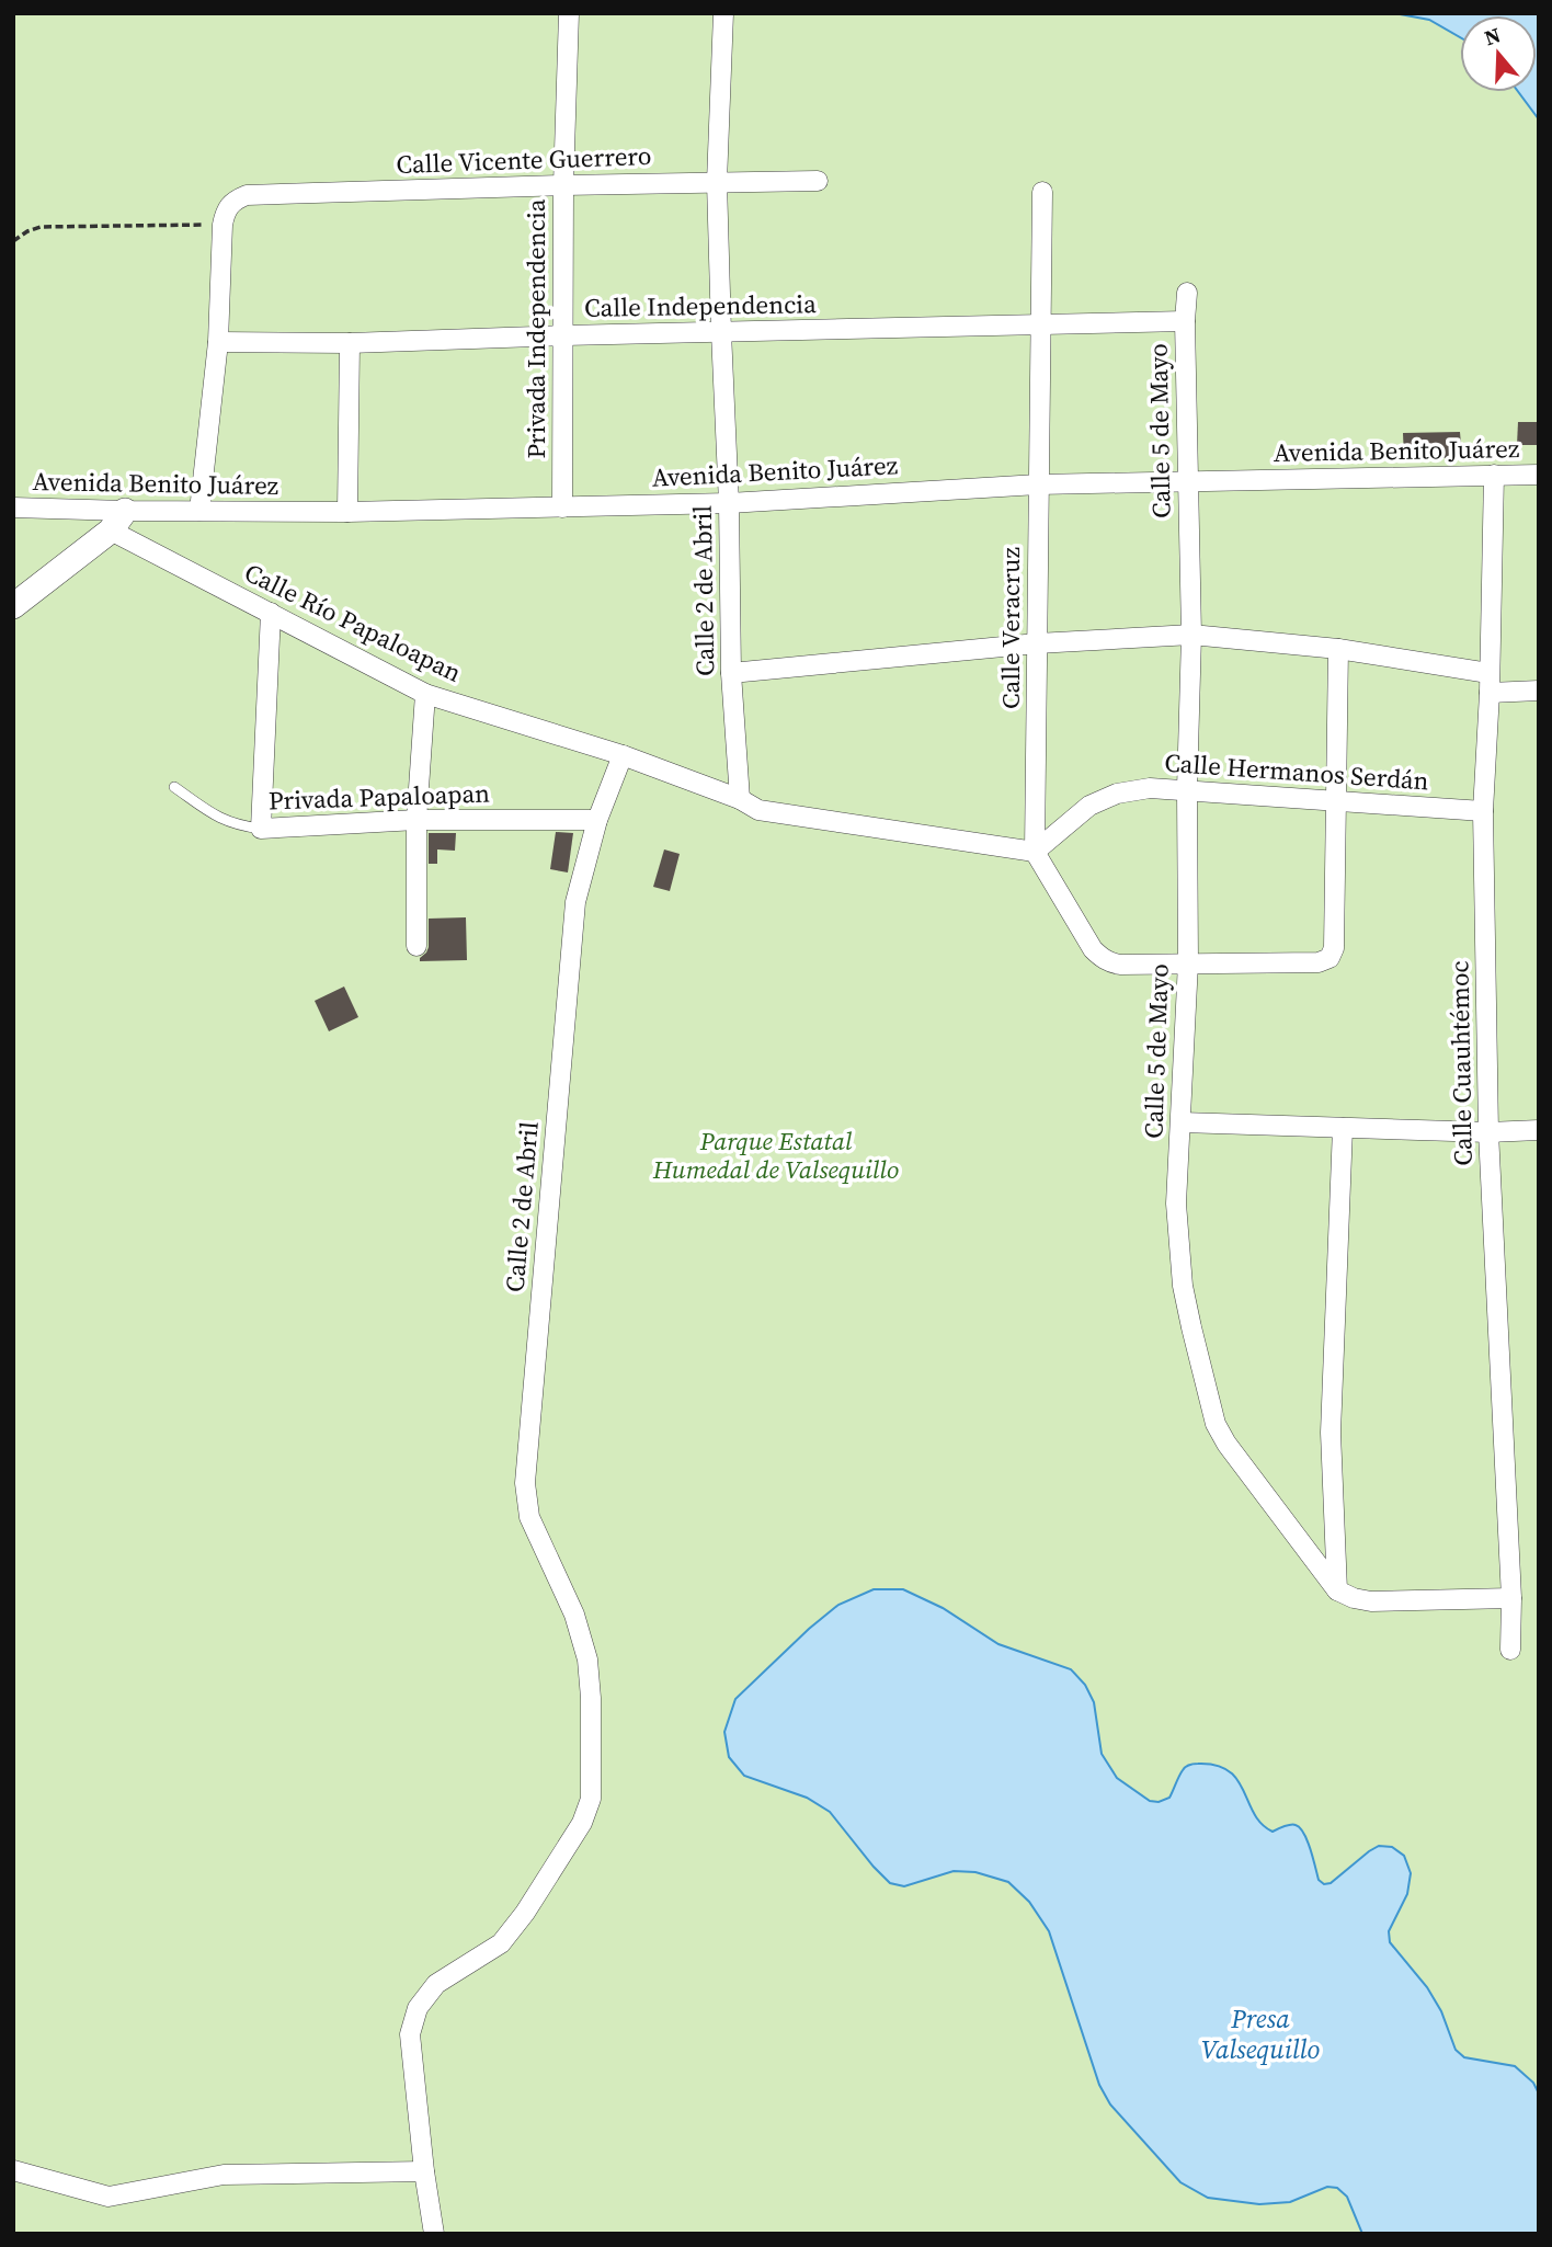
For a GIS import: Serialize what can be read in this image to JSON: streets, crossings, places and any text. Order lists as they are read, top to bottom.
{
  "streets": {
    "street": [
      "Calle Vicente Guerrero",
      "Calle Independencia",
      "Privada Independencia",
      "Calle 5 de Mayo",
      "Avenida Benito Juárez",
      "Calle 2 de Abril",
      "Calle Río Papaloapan",
      "Calle Veracruz",
      "Calle Hermanos Serdán",
      "Privada Papaloapan",
      "Calle Cuauhtémoc"
    ]
  },
  "crossings": [
    ["Calle Vicente Guerrero", "Privada Independencia"],
    ["Calle Vicente Guerrero", "Calle 2 de Abril"],
    ["Calle Independencia", "Privada Independencia"],
    ["Calle Independencia", "Calle 5 de Mayo"],
    ["Calle Independencia", "Calle 2 de Abril"],
    ["Calle Independencia", "Calle Veracruz"],
    ["Privada Independencia", "Avenida Benito Juárez"],
    ["Calle 5 de Mayo", "Avenida Benito Juárez"],
    ["Calle 5 de Mayo", "Calle Hermanos Serdán"],
    ["Avenida Benito Juárez", "Calle 2 de Abril"],
    ["Avenida Benito Juárez", "Calle Río Papaloapan"],
    ["Avenida Benito Juárez", "Calle Veracruz"],
    ["Avenida Benito Juárez", "Calle Cuauhtémoc"],
    ["Calle 2 de Abril", "Calle Río Papaloapan"],
    ["Calle 2 de Abril", "Privada Papaloapan"],
    ["Calle Río Papaloapan", "Calle Veracruz"],
    ["Calle Río Papaloapan", "Calle Hermanos Serdán"],
    ["Calle Veracruz", "Calle Hermanos Serdán"],
    ["Calle Hermanos Serdán", "Calle Cuauhtémoc"]
  ],
  "water": ["Presa Valsequillo"],
  "parks": ["Parque Estatal Humedal de Valsequillo"],
  "north": "top"
}
